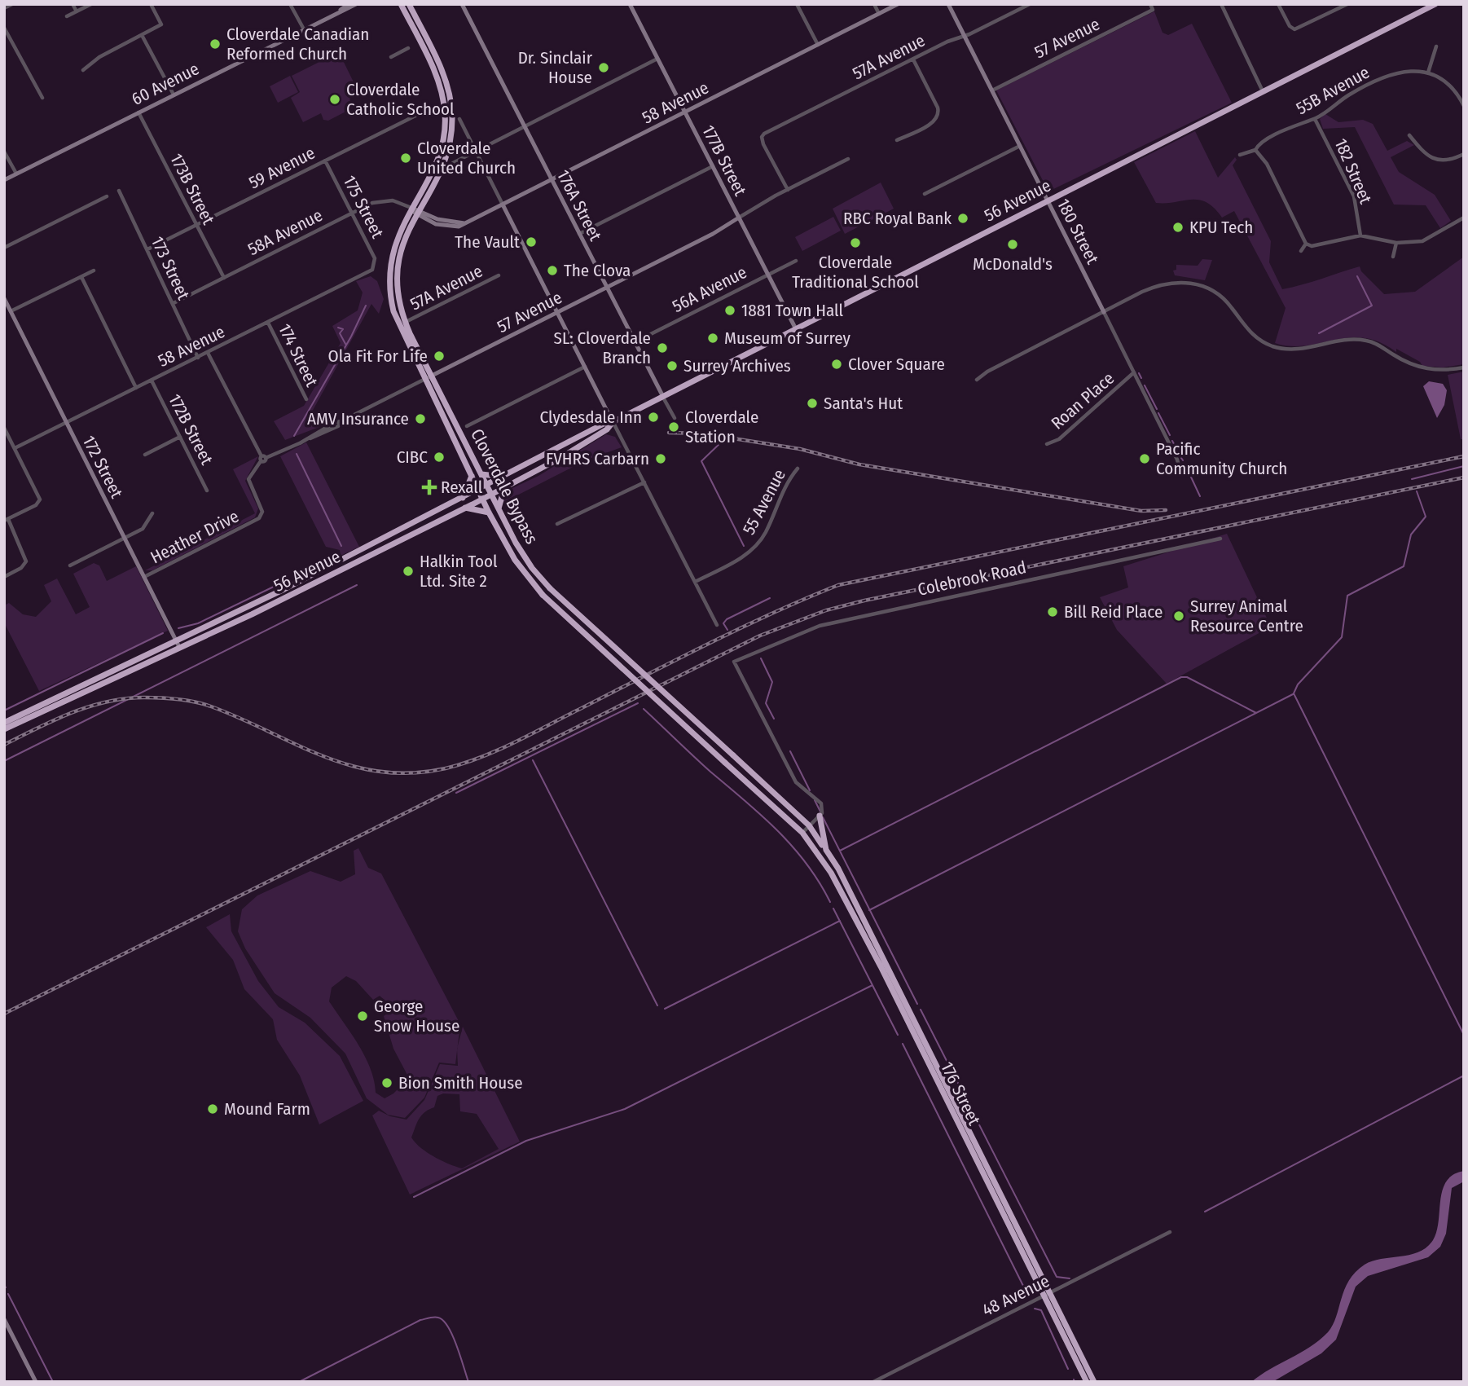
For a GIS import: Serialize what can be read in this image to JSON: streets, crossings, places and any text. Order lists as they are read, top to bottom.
{
  "streets": {
    "highway": ["56 Avenue", "Cloverdale Bypass", "176 Street"],
    "street": [
      "57 Avenue",
      "57A Avenue",
      "60 Avenue",
      "55B Avenue",
      "58 Avenue",
      "177B Street",
      "59 Avenue",
      "182 Street",
      "173B Street",
      "176A Street",
      "175 Street",
      "180 Street",
      "58A Avenue",
      "173 Street",
      "56A Avenue",
      "174 Street",
      "Roan Place",
      "172B Street",
      "172 Street",
      "55 Avenue",
      "Heather Drive",
      "Colebrook Road",
      "48 Avenue"
    ]
  },
  "crossings": [
    ["57 Avenue", "57A Avenue"],
    ["57 Avenue", "177B Street"],
    ["57 Avenue", "176A Street"],
    ["57 Avenue", "180 Street"],
    ["57 Avenue", "Cloverdale Bypass"],
    ["57 Avenue", "Heather Drive"],
    ["57A Avenue", "180 Street"],
    ["57A Avenue", "Cloverdale Bypass"],
    ["60 Avenue", "173B Street"],
    ["55B Avenue", "182 Street"],
    ["58 Avenue", "177B Street"],
    ["58 Avenue", "176A Street"],
    ["58 Avenue", "175 Street"],
    ["58 Avenue", "173 Street"],
    ["58 Avenue", "174 Street"],
    ["58 Avenue", "172B Street"],
    ["58 Avenue", "172 Street"],
    ["58 Avenue", "Cloverdale Bypass"],
    ["177B Street", "56 Avenue"],
    ["177B Street", "56A Avenue"],
    ["59 Avenue", "173B Street"],
    ["59 Avenue", "175 Street"],
    ["59 Avenue", "173 Street"],
    ["173B Street", "58A Avenue"],
    ["56 Avenue", "176A Street"],
    ["56 Avenue", "180 Street"],
    ["56 Avenue", "172 Street"],
    ["56 Avenue", "Cloverdale Bypass"],
    ["176A Street", "56A Avenue"],
    ["175 Street", "58A Avenue"],
    ["180 Street", "Roan Place"],
    ["58A Avenue", "173 Street"],
    ["58A Avenue", "Cloverdale Bypass"],
    ["172 Street", "Heather Drive"],
    ["Cloverdale Bypass", "176 Street"],
    ["176 Street", "48 Avenue"]
  ],
  "places": {
    "other": [
      "Cloverdale Canadian Reformed Church",
      "Dr. Sinclair House",
      "Cloverdale Catholic School",
      "Cloverdale United Church",
      "RBC Royal Bank",
      "KPU Tech",
      "The Vault",
      "Cloverdale Traditional School",
      "McDonald's",
      "The Clova",
      "1881 Town Hall",
      "Museum of Surrey",
      "SL: Cloverdale Branch",
      "Ola Fit For Life",
      "Clover Square",
      "Surrey Archives",
      "Santa's Hut",
      "Clydesdale Inn",
      "AMV Insurance",
      "Cloverdale Station",
      "CIBC",
      "FVHRS Carbarn",
      "Pacific Community Church",
      "Halkin Tool Ltd. Site 2",
      "Bill Reid Place",
      "Surrey Animal Resource Centre",
      "George Snow House",
      "Bion Smith House",
      "Mound Farm"
    ],
    "health": ["Rexall"]
  }
}
